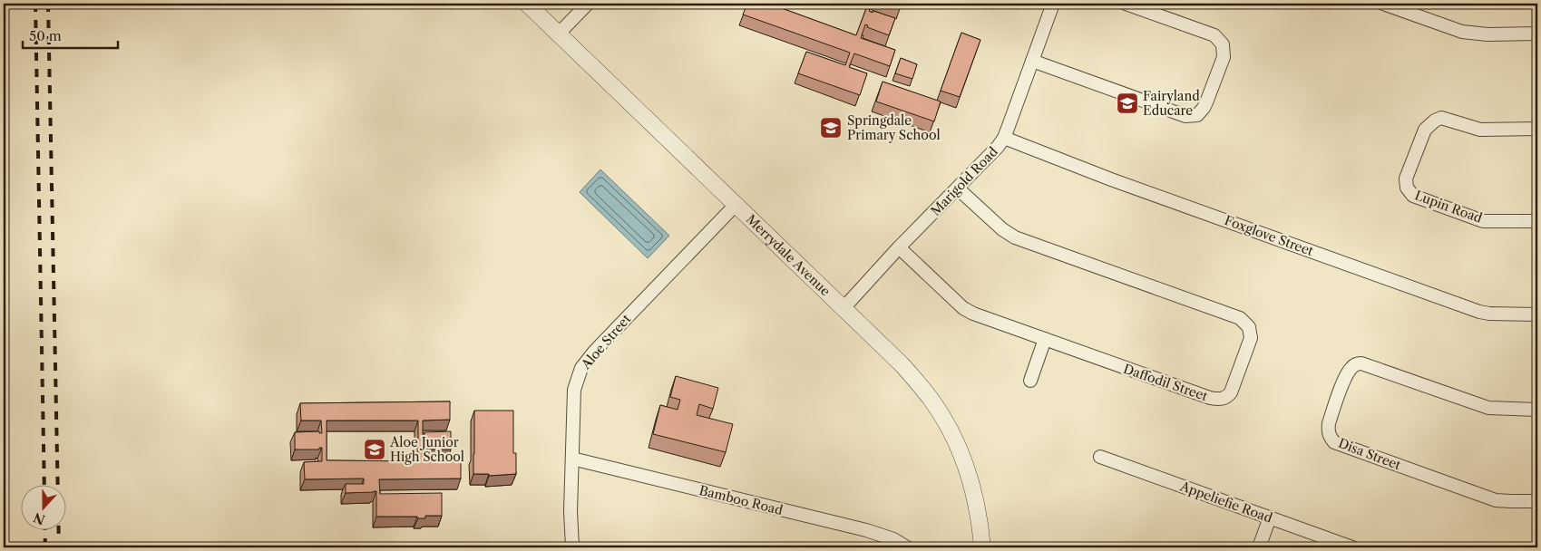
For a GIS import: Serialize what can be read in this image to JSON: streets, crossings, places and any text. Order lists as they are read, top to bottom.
{
  "streets": {
    "street": [
      "Marigold Road",
      "Lupin Road",
      "Foxglove Street",
      "Merrydale Avenue",
      "Aloe Street",
      "Daffodil Street",
      "Disa Street",
      "Bamboo Road",
      "Appeliefie Road"
    ]
  },
  "crossings": [
    ["Marigold Road", "Foxglove Street"],
    ["Marigold Road", "Merrydale Avenue"],
    ["Marigold Road", "Daffodil Street"],
    ["Merrydale Avenue", "Aloe Street"],
    ["Aloe Street", "Bamboo Road"]
  ],
  "places": {
    "school or university": ["Fairyland Educare", "Springdale Primary School", "Aloe Junior High School"]
  },
  "scale_bar": "50 m",
  "north": "bottom"
}
